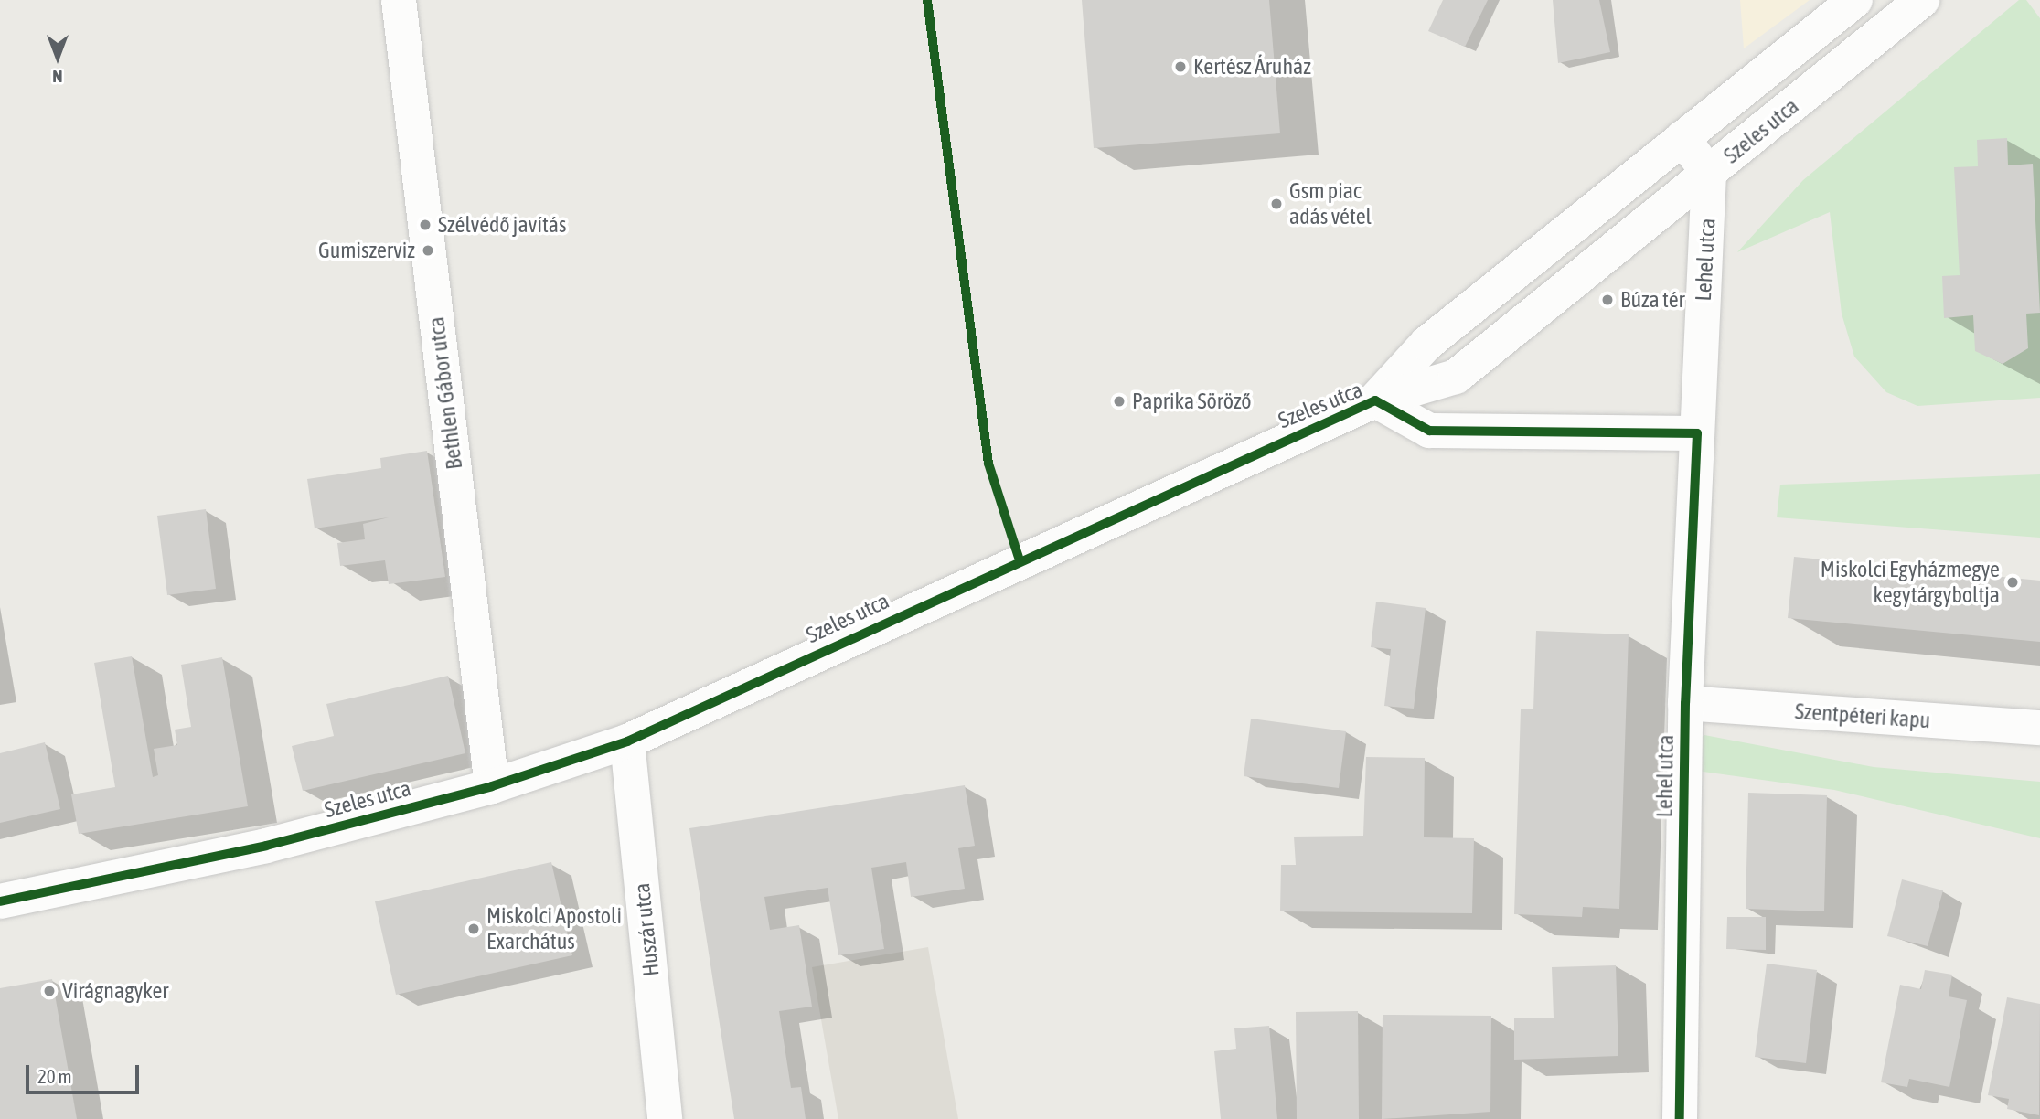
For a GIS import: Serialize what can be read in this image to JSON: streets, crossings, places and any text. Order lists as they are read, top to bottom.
{
  "streets": {
    "street": [
      "Szeles utca",
      "Lehel utca",
      "Bethlen Gábor utca",
      "Szentpéteri kapu",
      "Huszár utca"
    ]
  },
  "crossings": [
    ["Szeles utca", "Lehel utca"],
    ["Szeles utca", "Bethlen Gábor utca"],
    ["Szeles utca", "Huszár utca"],
    ["Lehel utca", "Szentpéteri kapu"]
  ],
  "places": [
    "Kertész Áruház",
    "Gsm piac adás vétel",
    "Szélvédő javítás",
    "Gumiszerviz",
    "Búza tér",
    "Paprika Söröző",
    "Miskolci Egyházmegye kegytárgyboltja",
    "Miskolci Apostoli Exarchátus",
    "Virágnagyker"
  ],
  "scale_bar": "20 m",
  "north": "bottom"
}
